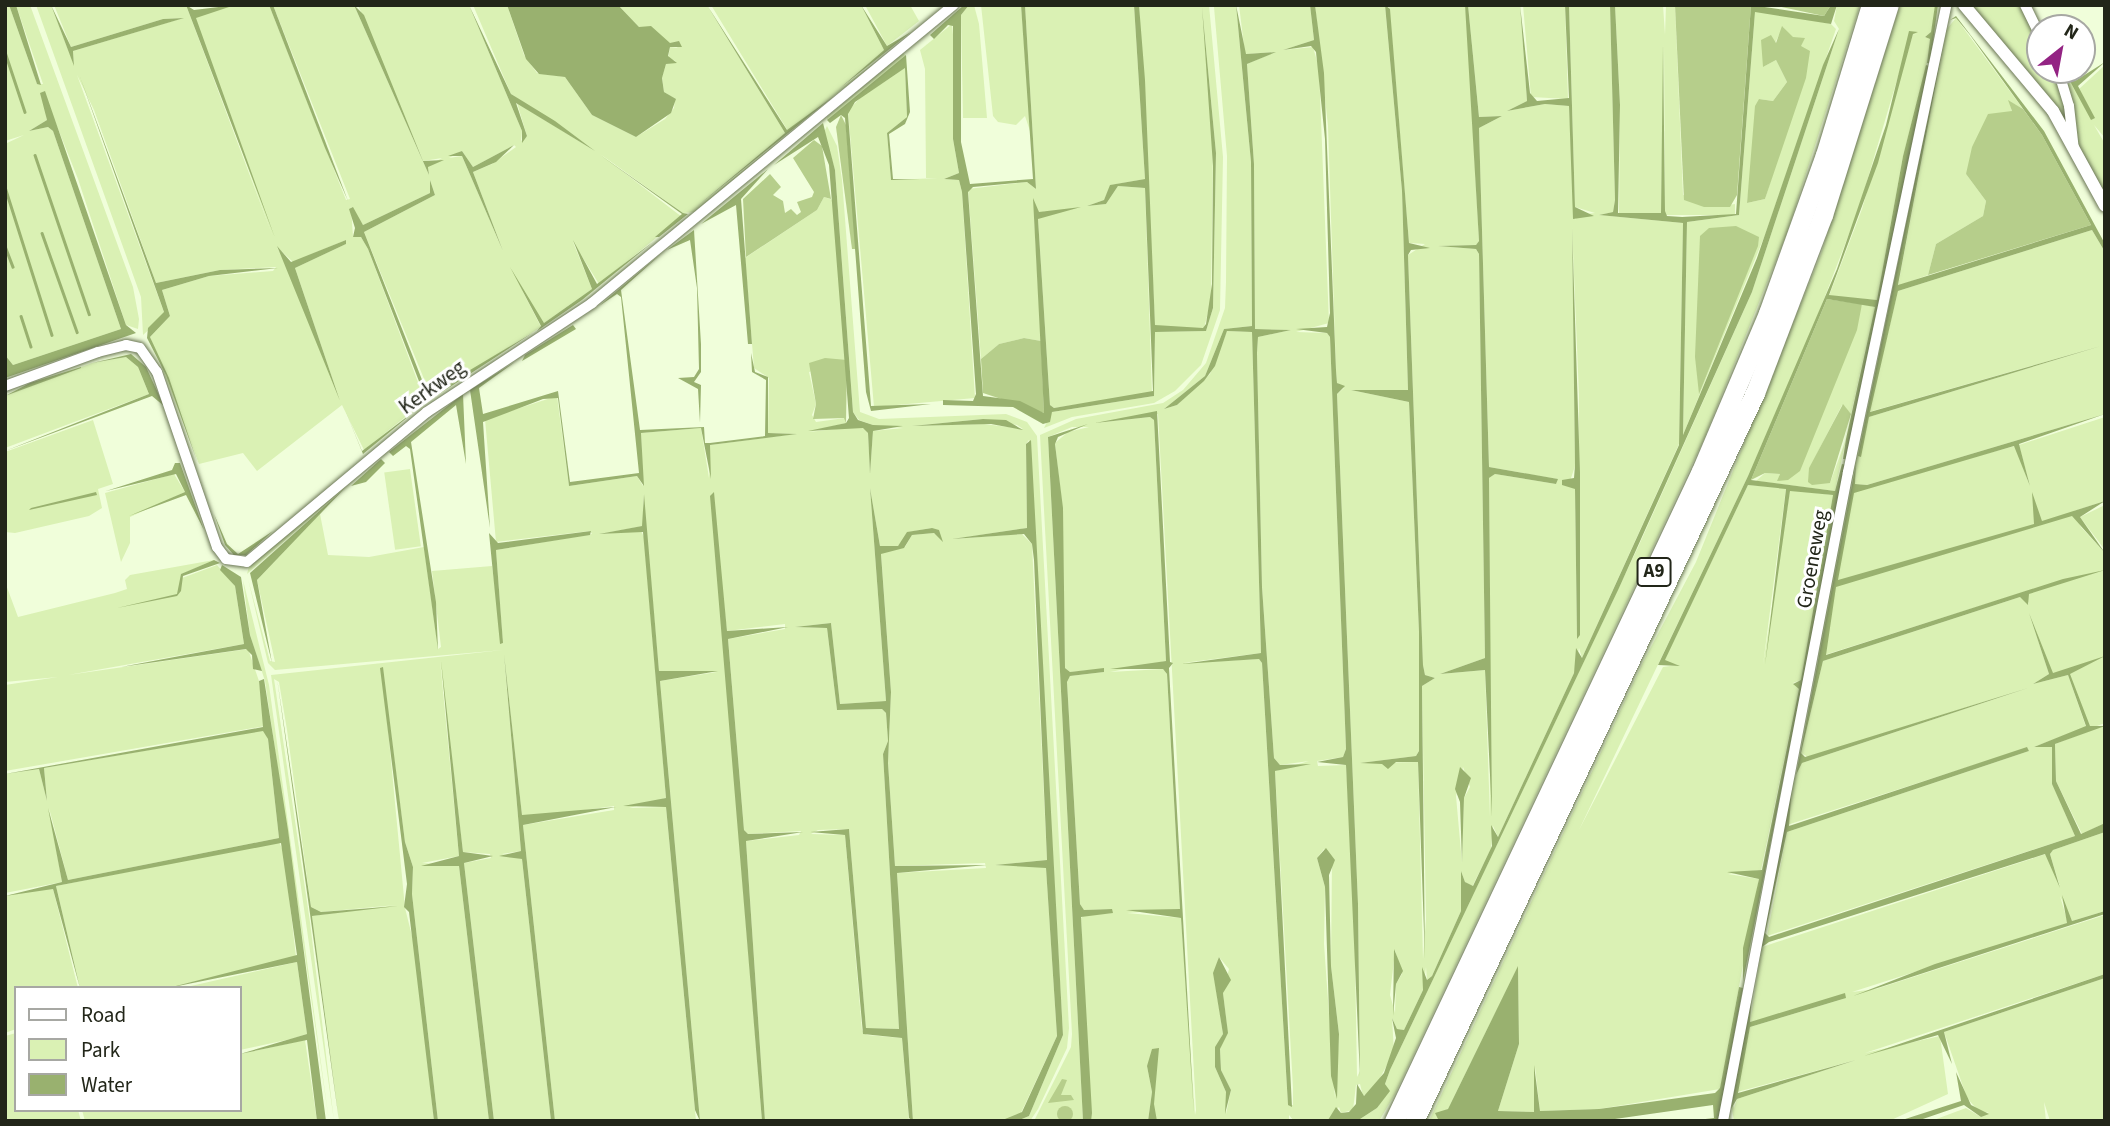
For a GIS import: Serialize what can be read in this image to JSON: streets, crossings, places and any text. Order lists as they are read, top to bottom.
{
  "streets": {
    "highway": ["A9"],
    "street": ["Kerkweg", "Groeneweg"]
  },
  "legend": ["Road", "Park", "Water"],
  "north": "top right"
}
